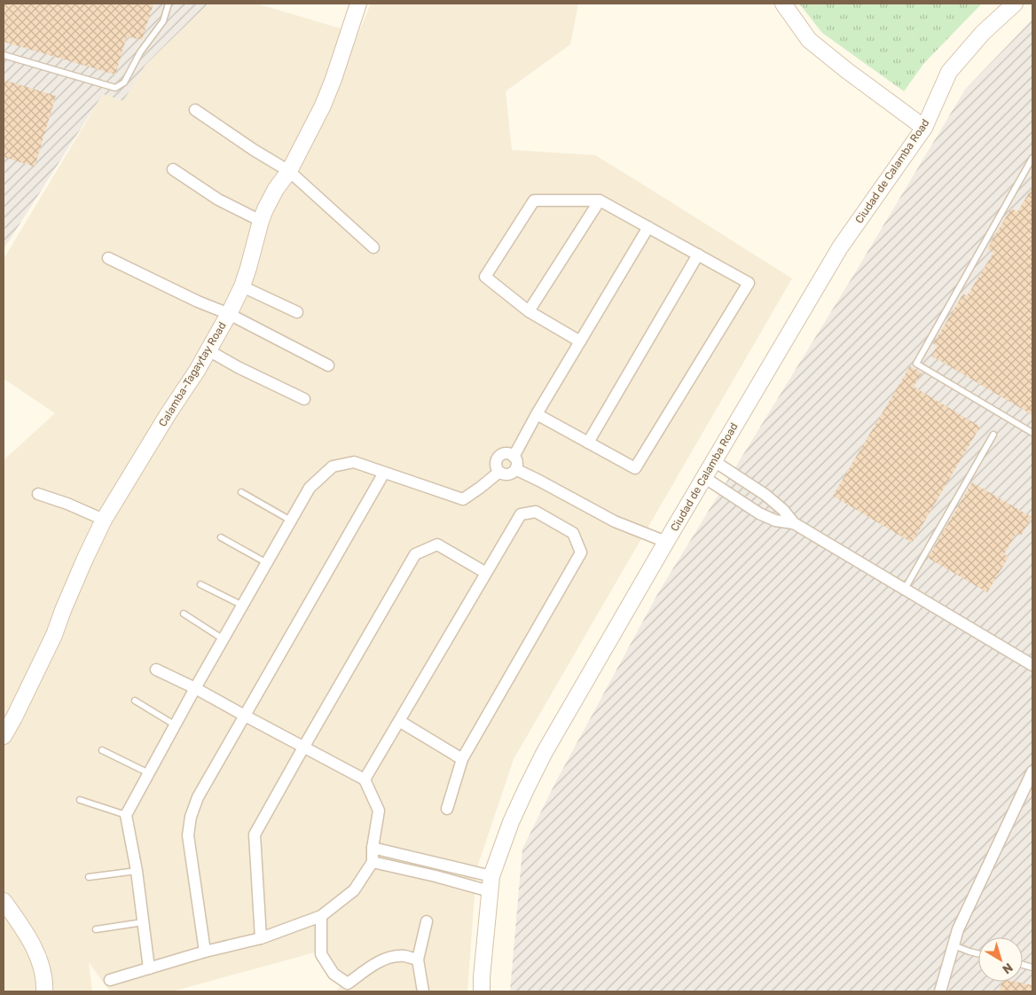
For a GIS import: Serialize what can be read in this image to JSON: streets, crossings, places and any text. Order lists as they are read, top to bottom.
{
  "streets": {
    "main road": ["Ciudad de Calamba Road", "Calamba-Tagaytay Road"]
  },
  "north": "bottom right"
}
